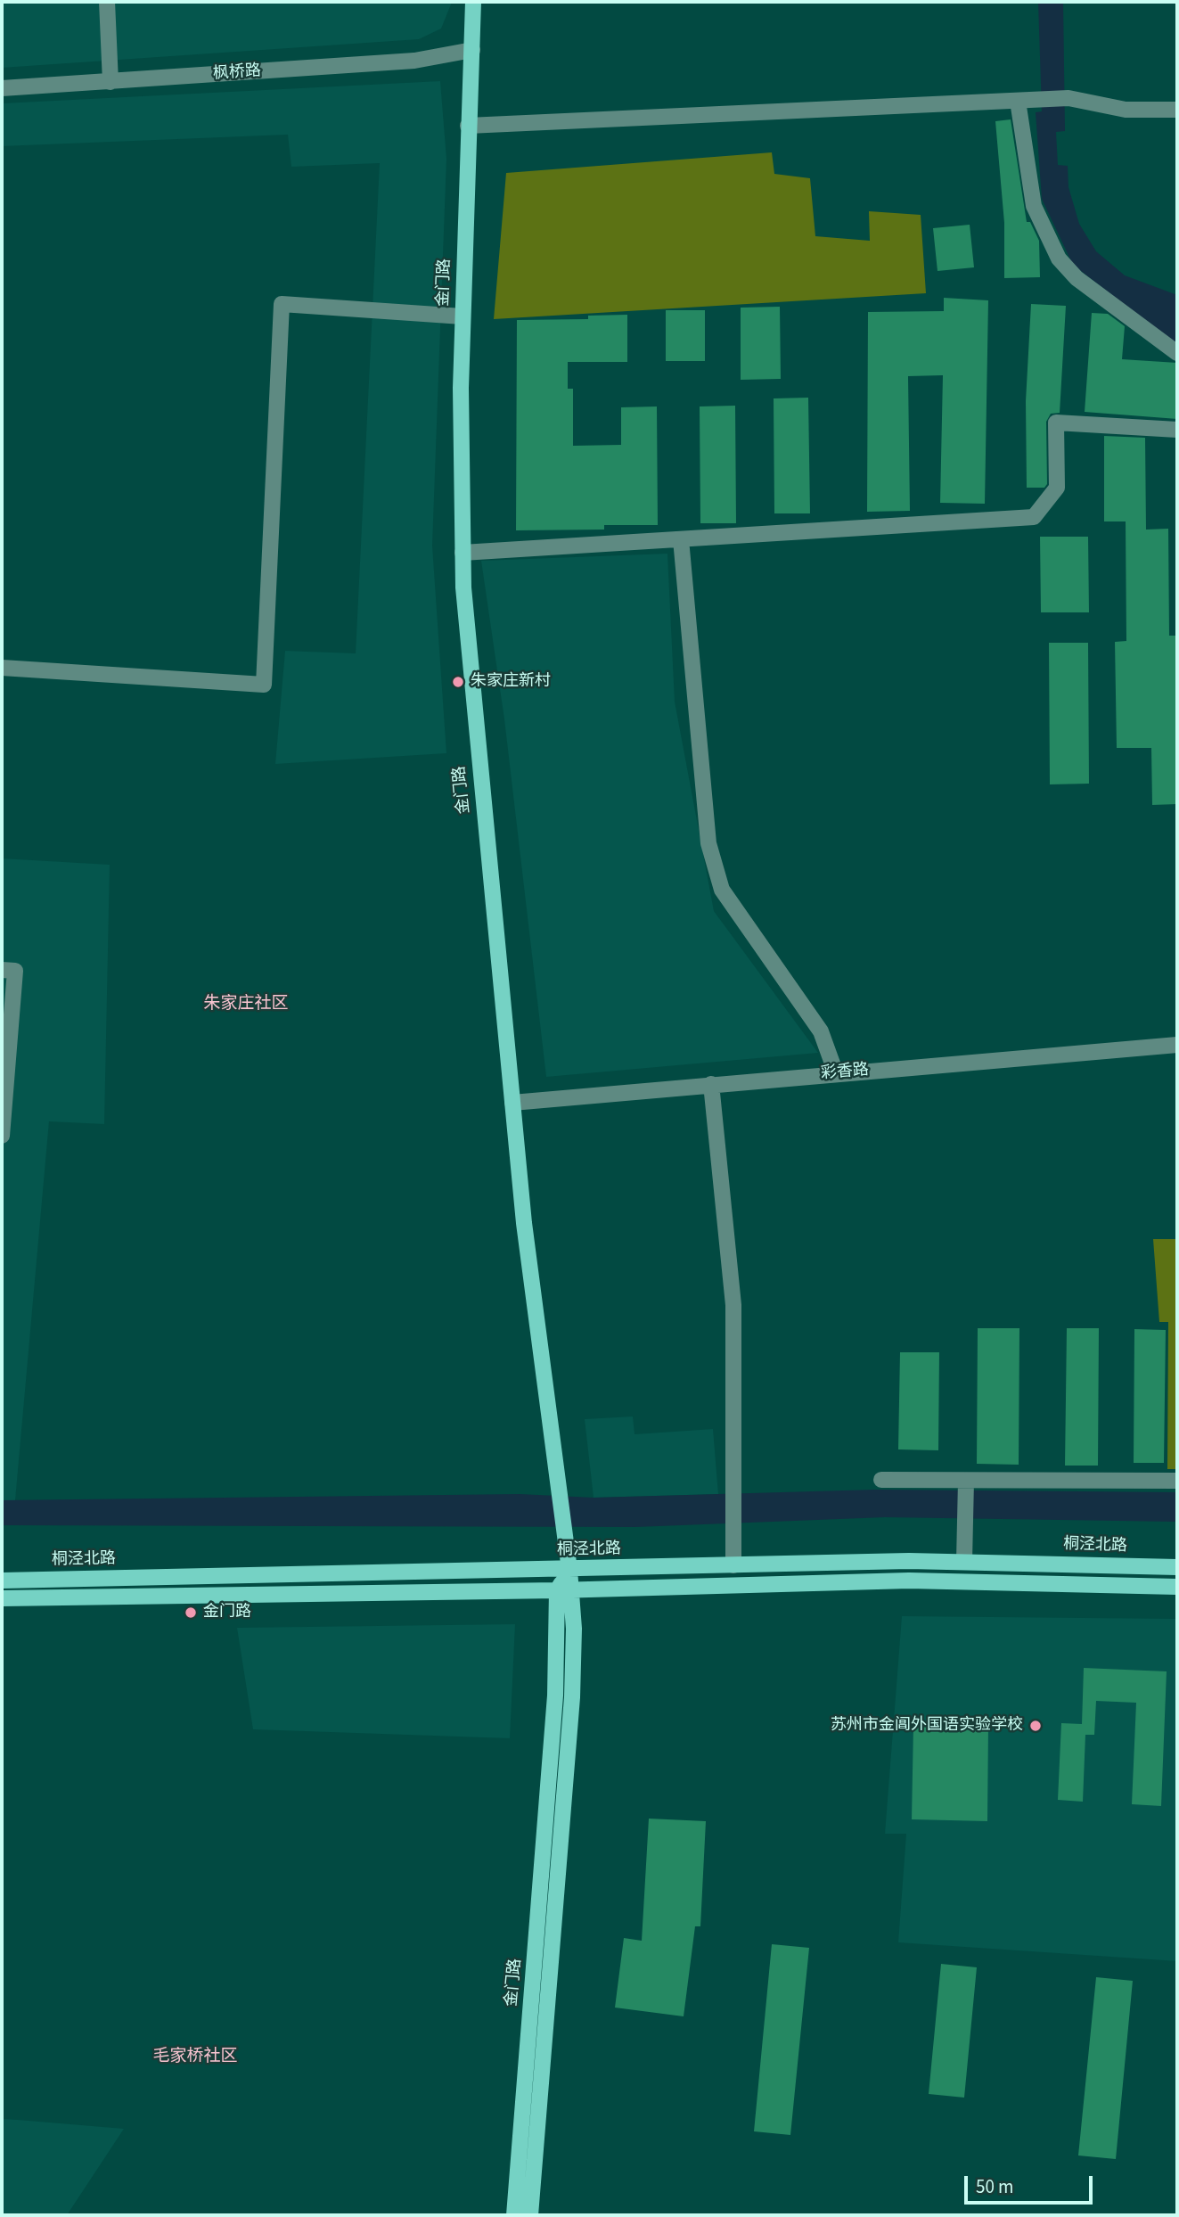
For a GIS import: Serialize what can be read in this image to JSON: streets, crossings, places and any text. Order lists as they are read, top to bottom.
{
  "streets": {
    "main road": ["金门路", "桐泾北路"],
    "street": ["枫桥路", "彩香路"]
  },
  "crossings": [
    ["枫桥路", "金门路"],
    ["金门路", "彩香路"],
    ["金门路", "桐泾北路"]
  ],
  "districts": ["朱家庄社区", "毛家桥社区"],
  "places": ["朱家庄新村", "金门路", "苏州市金阊外国语实验学校"],
  "scale_bar": "50 m"
}
